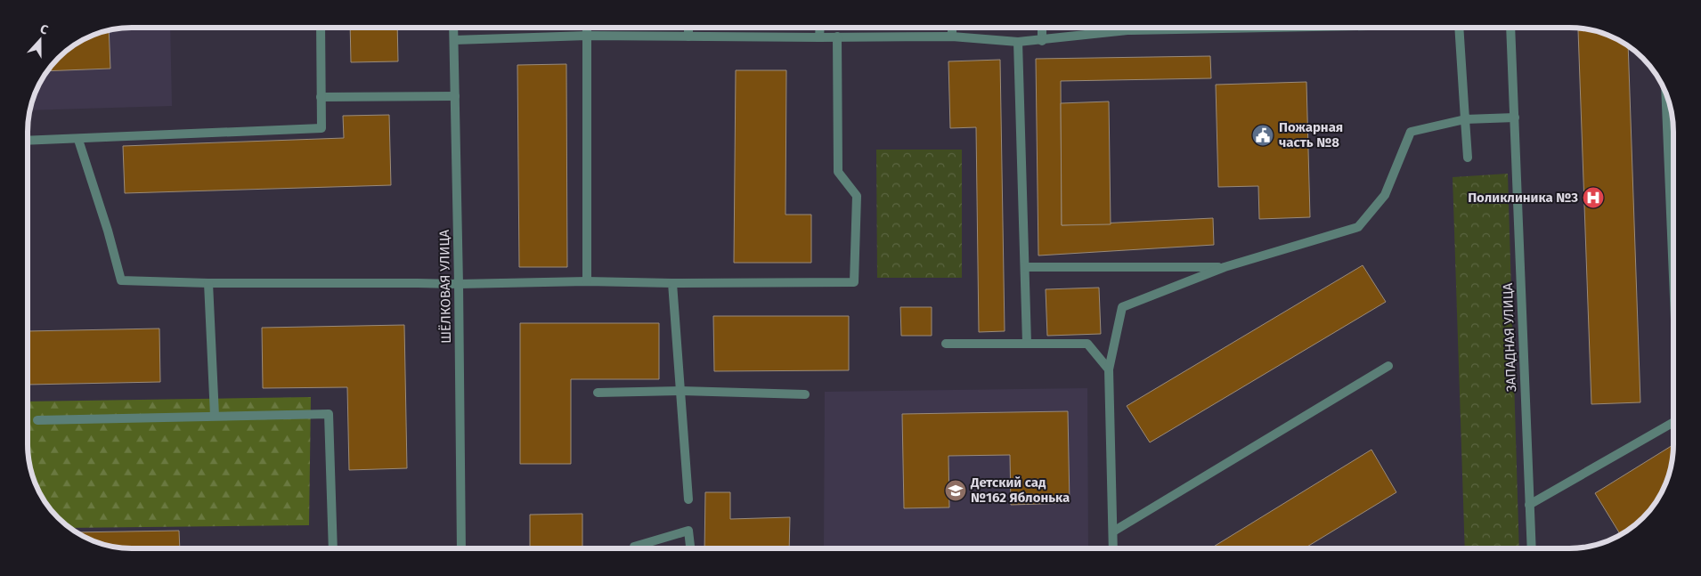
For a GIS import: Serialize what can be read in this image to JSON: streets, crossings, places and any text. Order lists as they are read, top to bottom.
{
  "streets": {
    "street": ["ШЁЛКОВАЯ УЛИЦА", "ЗАПАДНАЯ УЛИЦА"]
  },
  "places": {
    "public building": ["Пожарная часть №8"],
    "hospital": ["Поликлиника №3"],
    "school or university": ["Детский сад №162 Яблонька"]
  },
  "north": "top"
}
